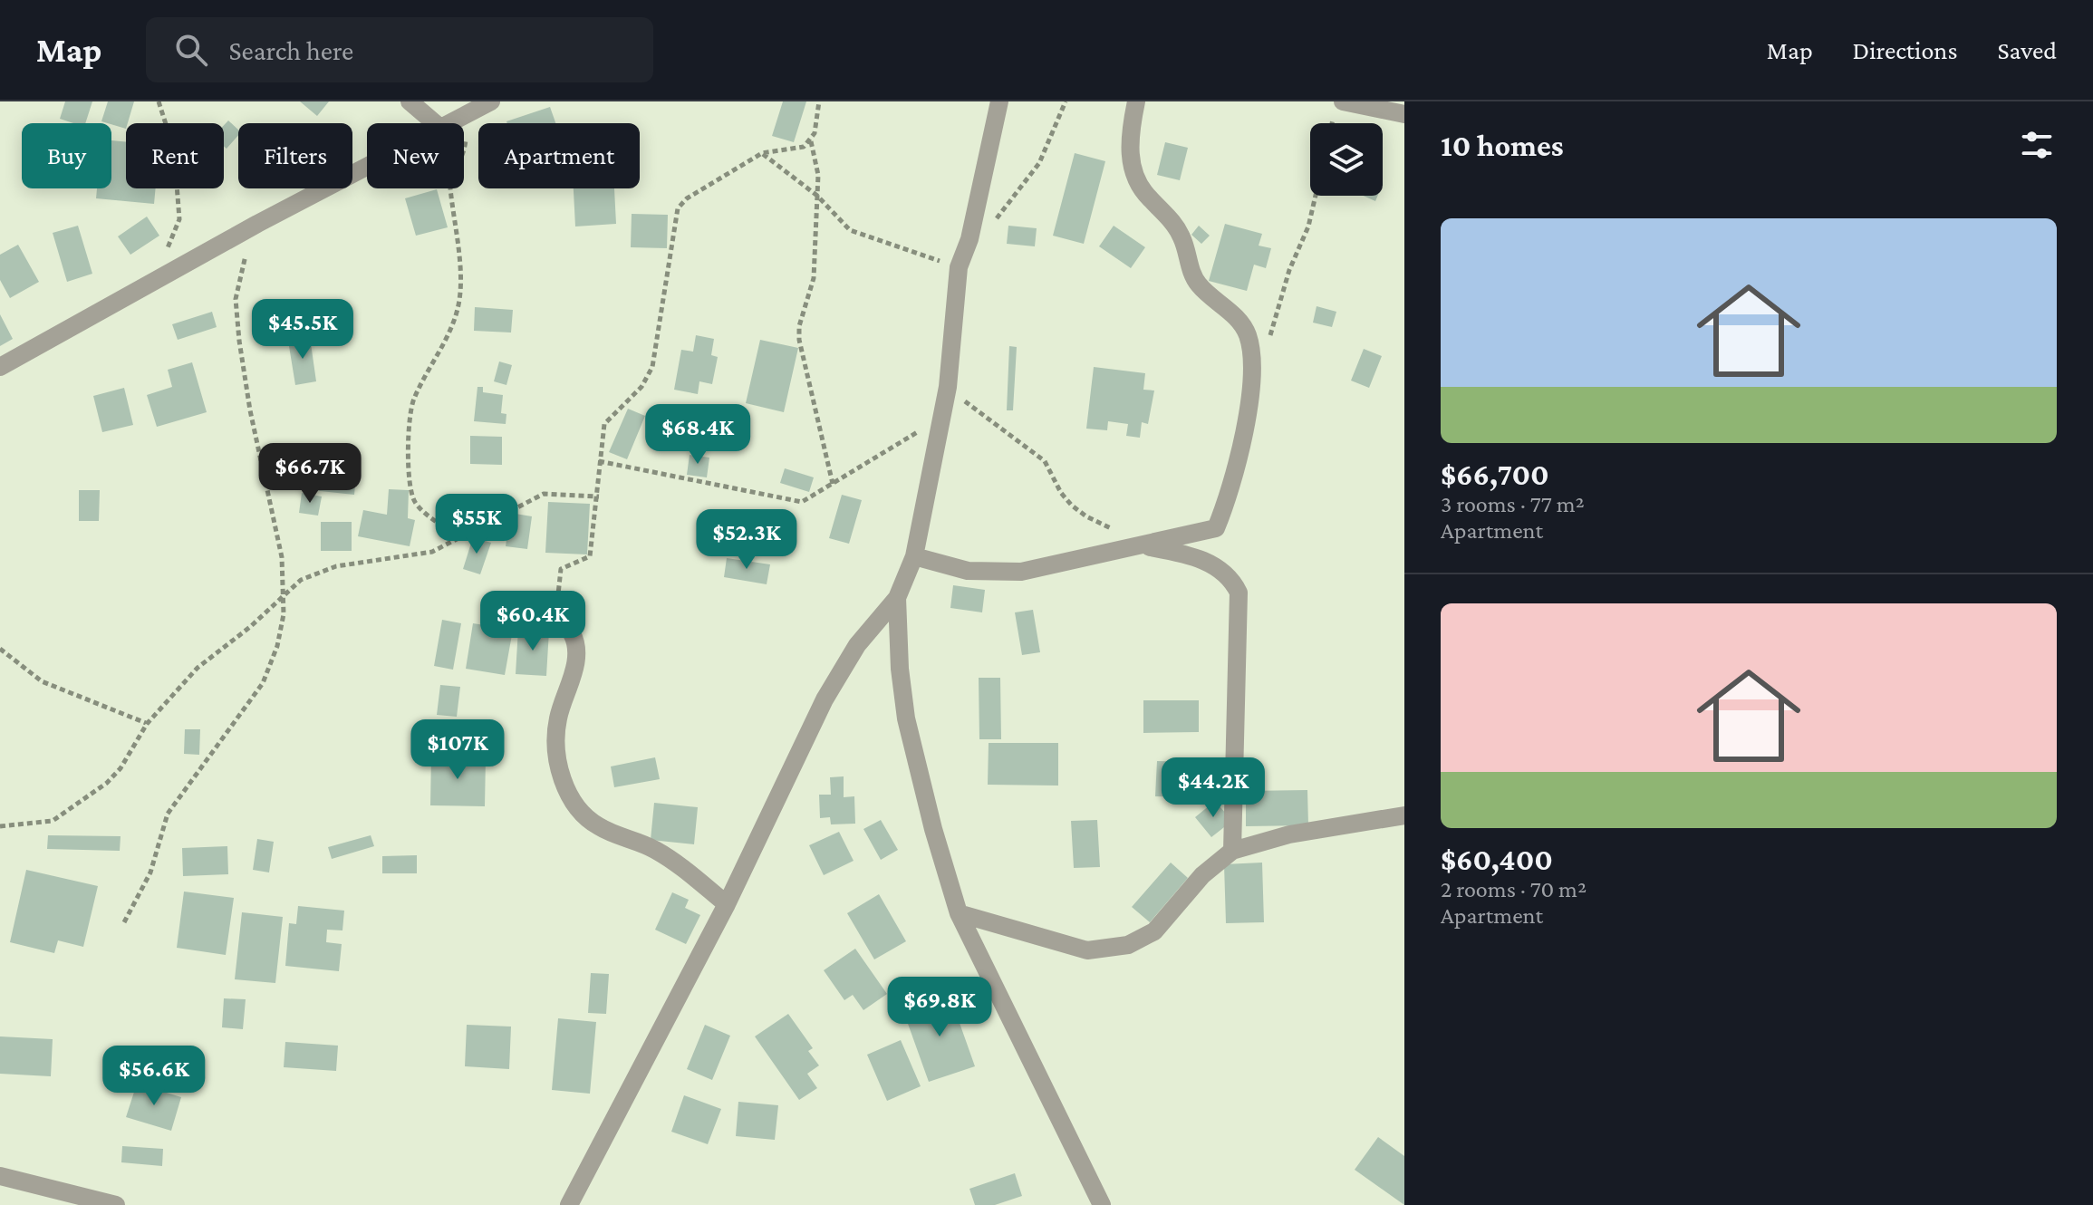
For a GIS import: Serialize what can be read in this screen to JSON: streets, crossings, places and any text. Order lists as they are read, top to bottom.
{
  "page": {
    "header": "Map",
    "search": "Search here",
    "nav": ["Map", "Directions", "Saved"],
    "heading": "10 homes",
    "chip": [
      "Buy",
      "Rent",
      "Filters",
      "New",
      "Apartment"
    ],
    "list": [
      {
        "name": "$66,700",
        "note": "3 rooms · 77 m² · Apartment"
      },
      {
        "name": "$60,400",
        "note": "2 rooms · 70 m² · Apartment"
      }
    ],
    "price": [
      "$45.5K",
      "$68.4K",
      "$66.7K",
      "$55K",
      "$52.3K",
      "$60.4K",
      "$107K",
      "$44.2K",
      "$69.8K",
      "$56.6K"
    ]
  }
}
